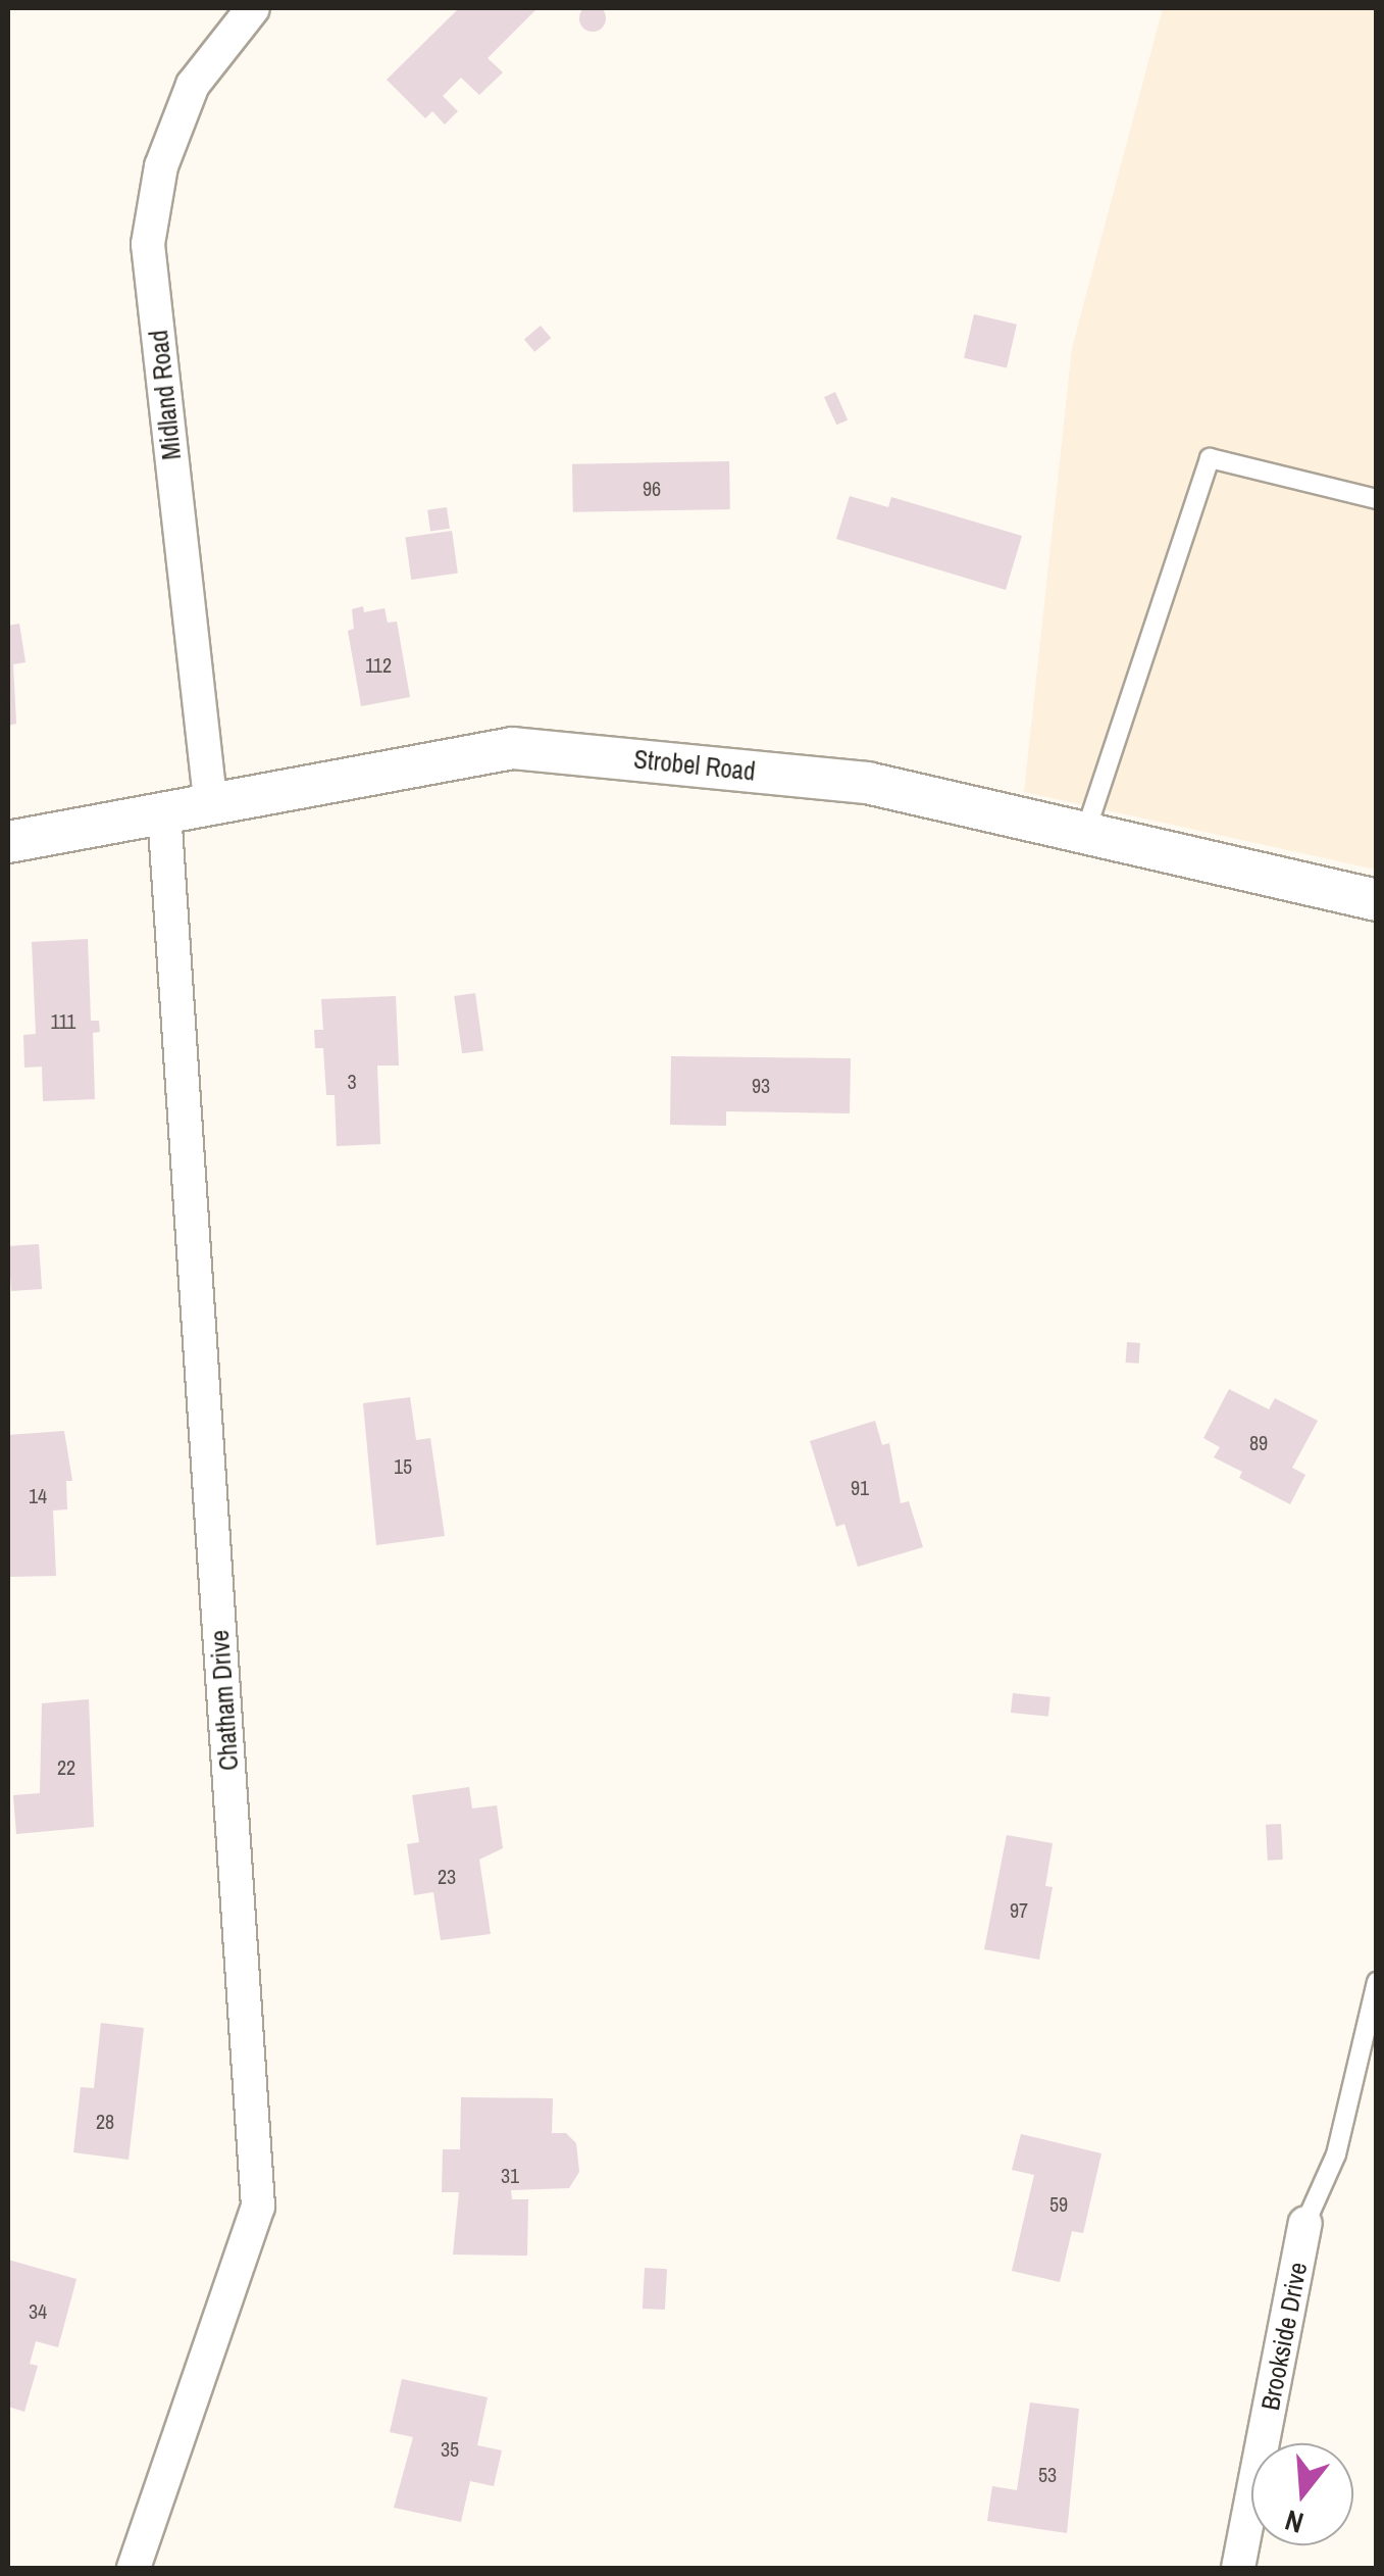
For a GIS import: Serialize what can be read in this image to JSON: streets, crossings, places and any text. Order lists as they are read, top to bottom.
{
  "streets": {
    "street": [
      "Midland Road",
      "Strobel Road",
      "Chatham Drive",
      "Brookside Drive"
    ]
  },
  "crossings": [
    ["Midland Road", "Strobel Road"],
    ["Strobel Road", "Chatham Drive"]
  ],
  "house_numbers": [
    "96",
    "112",
    "111",
    "3",
    "93",
    "89",
    "15",
    "91",
    "14",
    "22",
    "23",
    "97",
    "28",
    "31",
    "59",
    "34",
    "35",
    "53"
  ],
  "north": "bottom"
}
